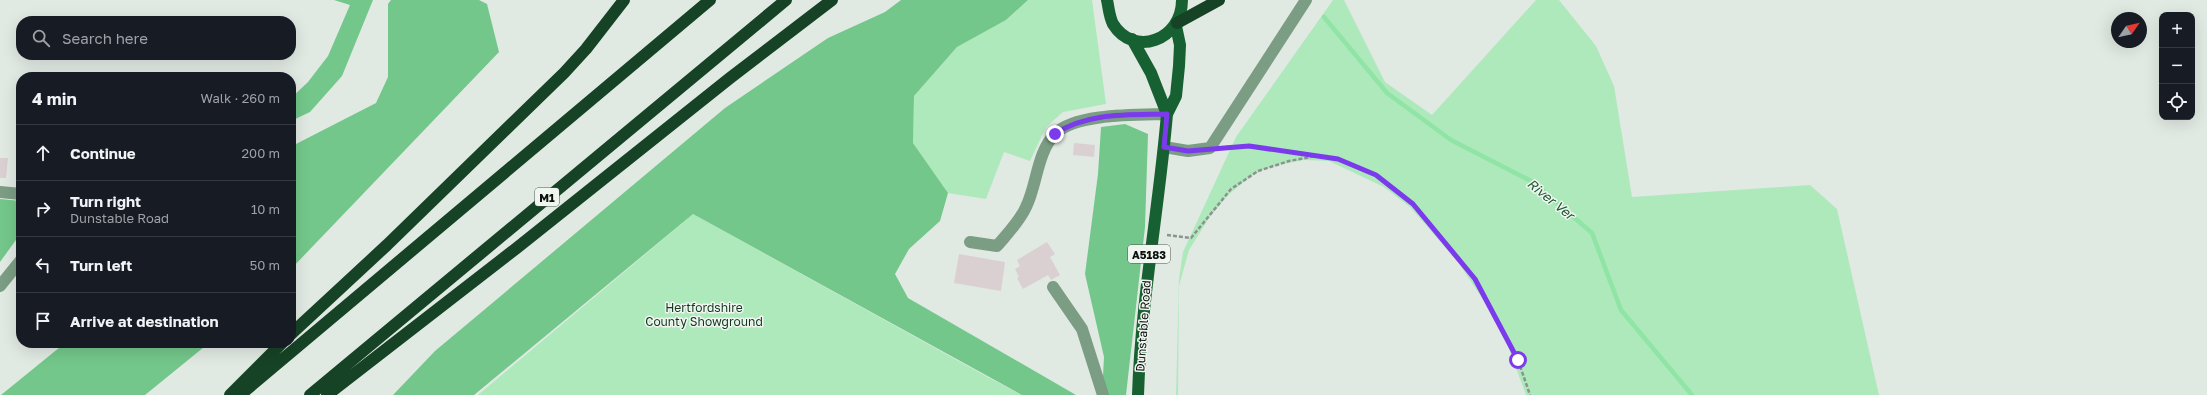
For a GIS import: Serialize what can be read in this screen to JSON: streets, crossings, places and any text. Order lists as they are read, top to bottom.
{
  "streets": {
    "highway": ["M1"],
    "main road": ["A5183", "Dunstable Road"]
  },
  "water": ["River Ver"],
  "parks": ["Hertfordshire County Showground"],
  "north": "top right",
  "page": {
    "map_buttons": ["+", "−"],
    "search": "Search here",
    "heading": ["4 min", "Walk · 260 m"],
    "list": [
      ["Continue", "200 m"],
      ["Turn right", "Dunstable Road", "10 m"],
      ["Turn left", "50 m"],
      "Arrive at destination"
    ]
  }
}
